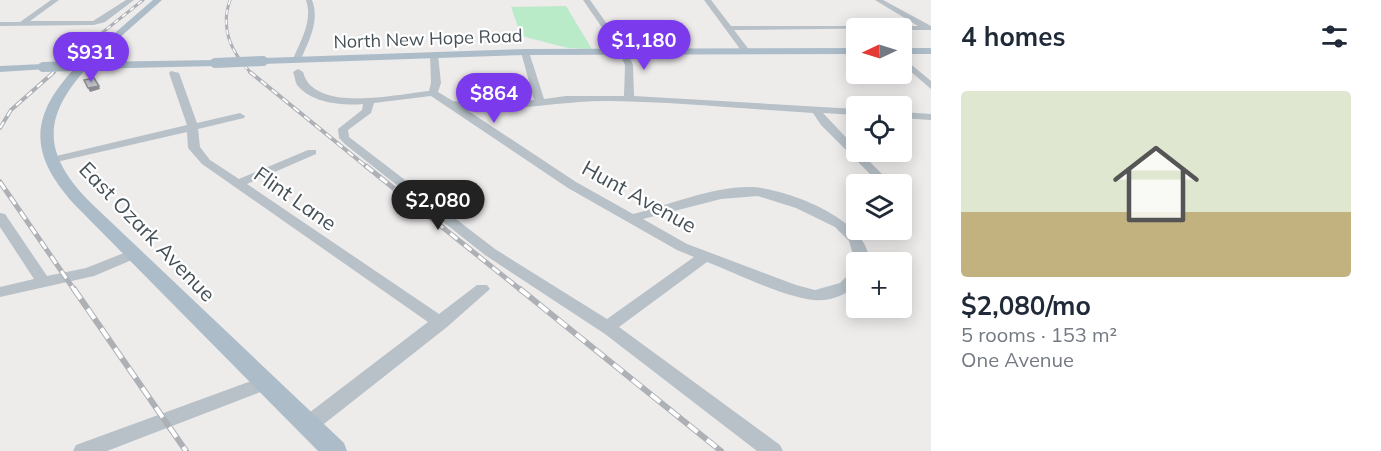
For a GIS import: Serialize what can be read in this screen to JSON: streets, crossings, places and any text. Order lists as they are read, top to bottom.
{
  "streets": {
    "main road": ["North New Hope Road", "East Ozark Avenue"],
    "street": ["Hunt Avenue", "Flint Lane"]
  },
  "crossings": [
    ["North New Hope Road", "East Ozark Avenue"]
  ],
  "north": "left",
  "page": {
    "heading": "4 homes",
    "map_buttons": "+",
    "price": [
      "$1,180",
      "$931",
      "$864",
      "$2,080"
    ],
    "list": [
      {
        "name": "$2,080/mo",
        "note": "5 rooms · 153 m² · One Avenue"
      }
    ]
  }
}
